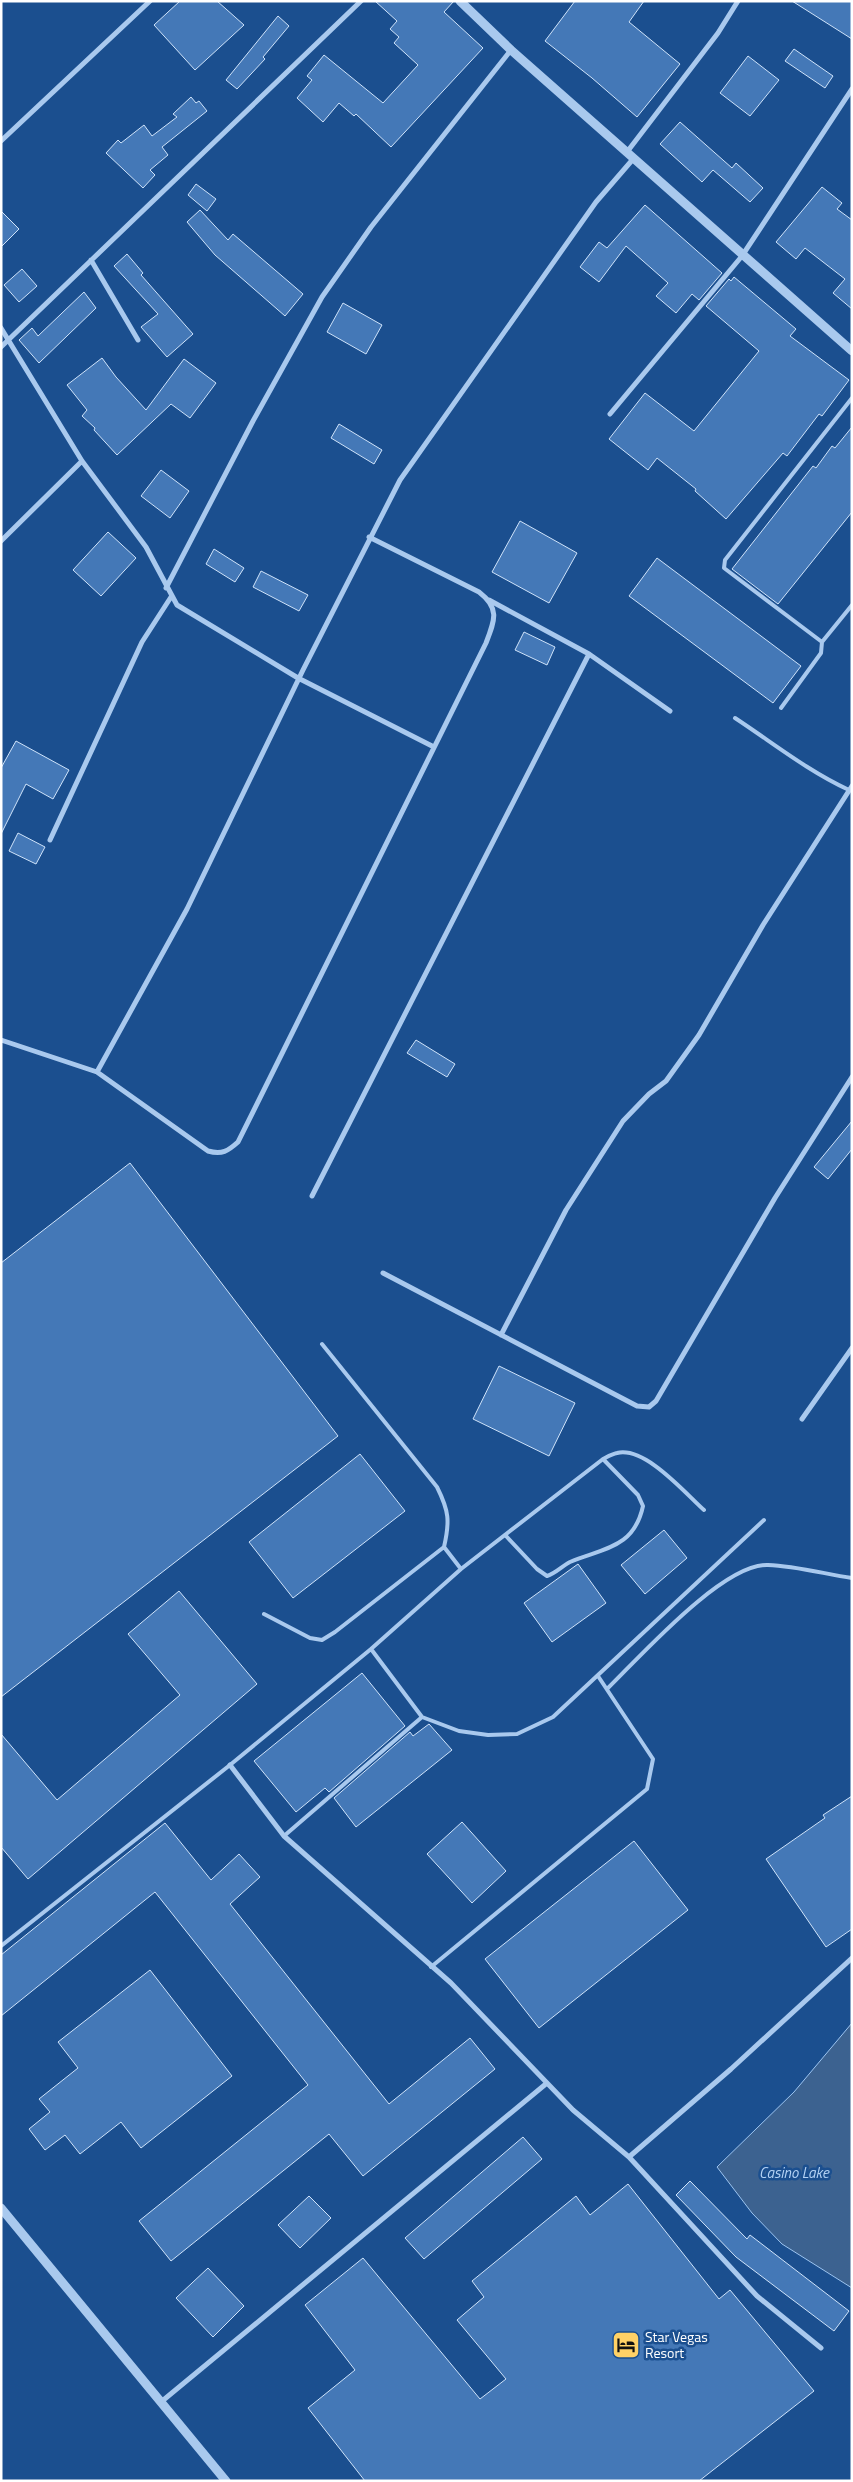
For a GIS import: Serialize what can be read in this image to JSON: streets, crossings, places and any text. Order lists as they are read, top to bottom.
{
  "water": ["Casino Lake"],
  "places": {
    "hotel": ["Star Vegas Resort"]
  }
}
